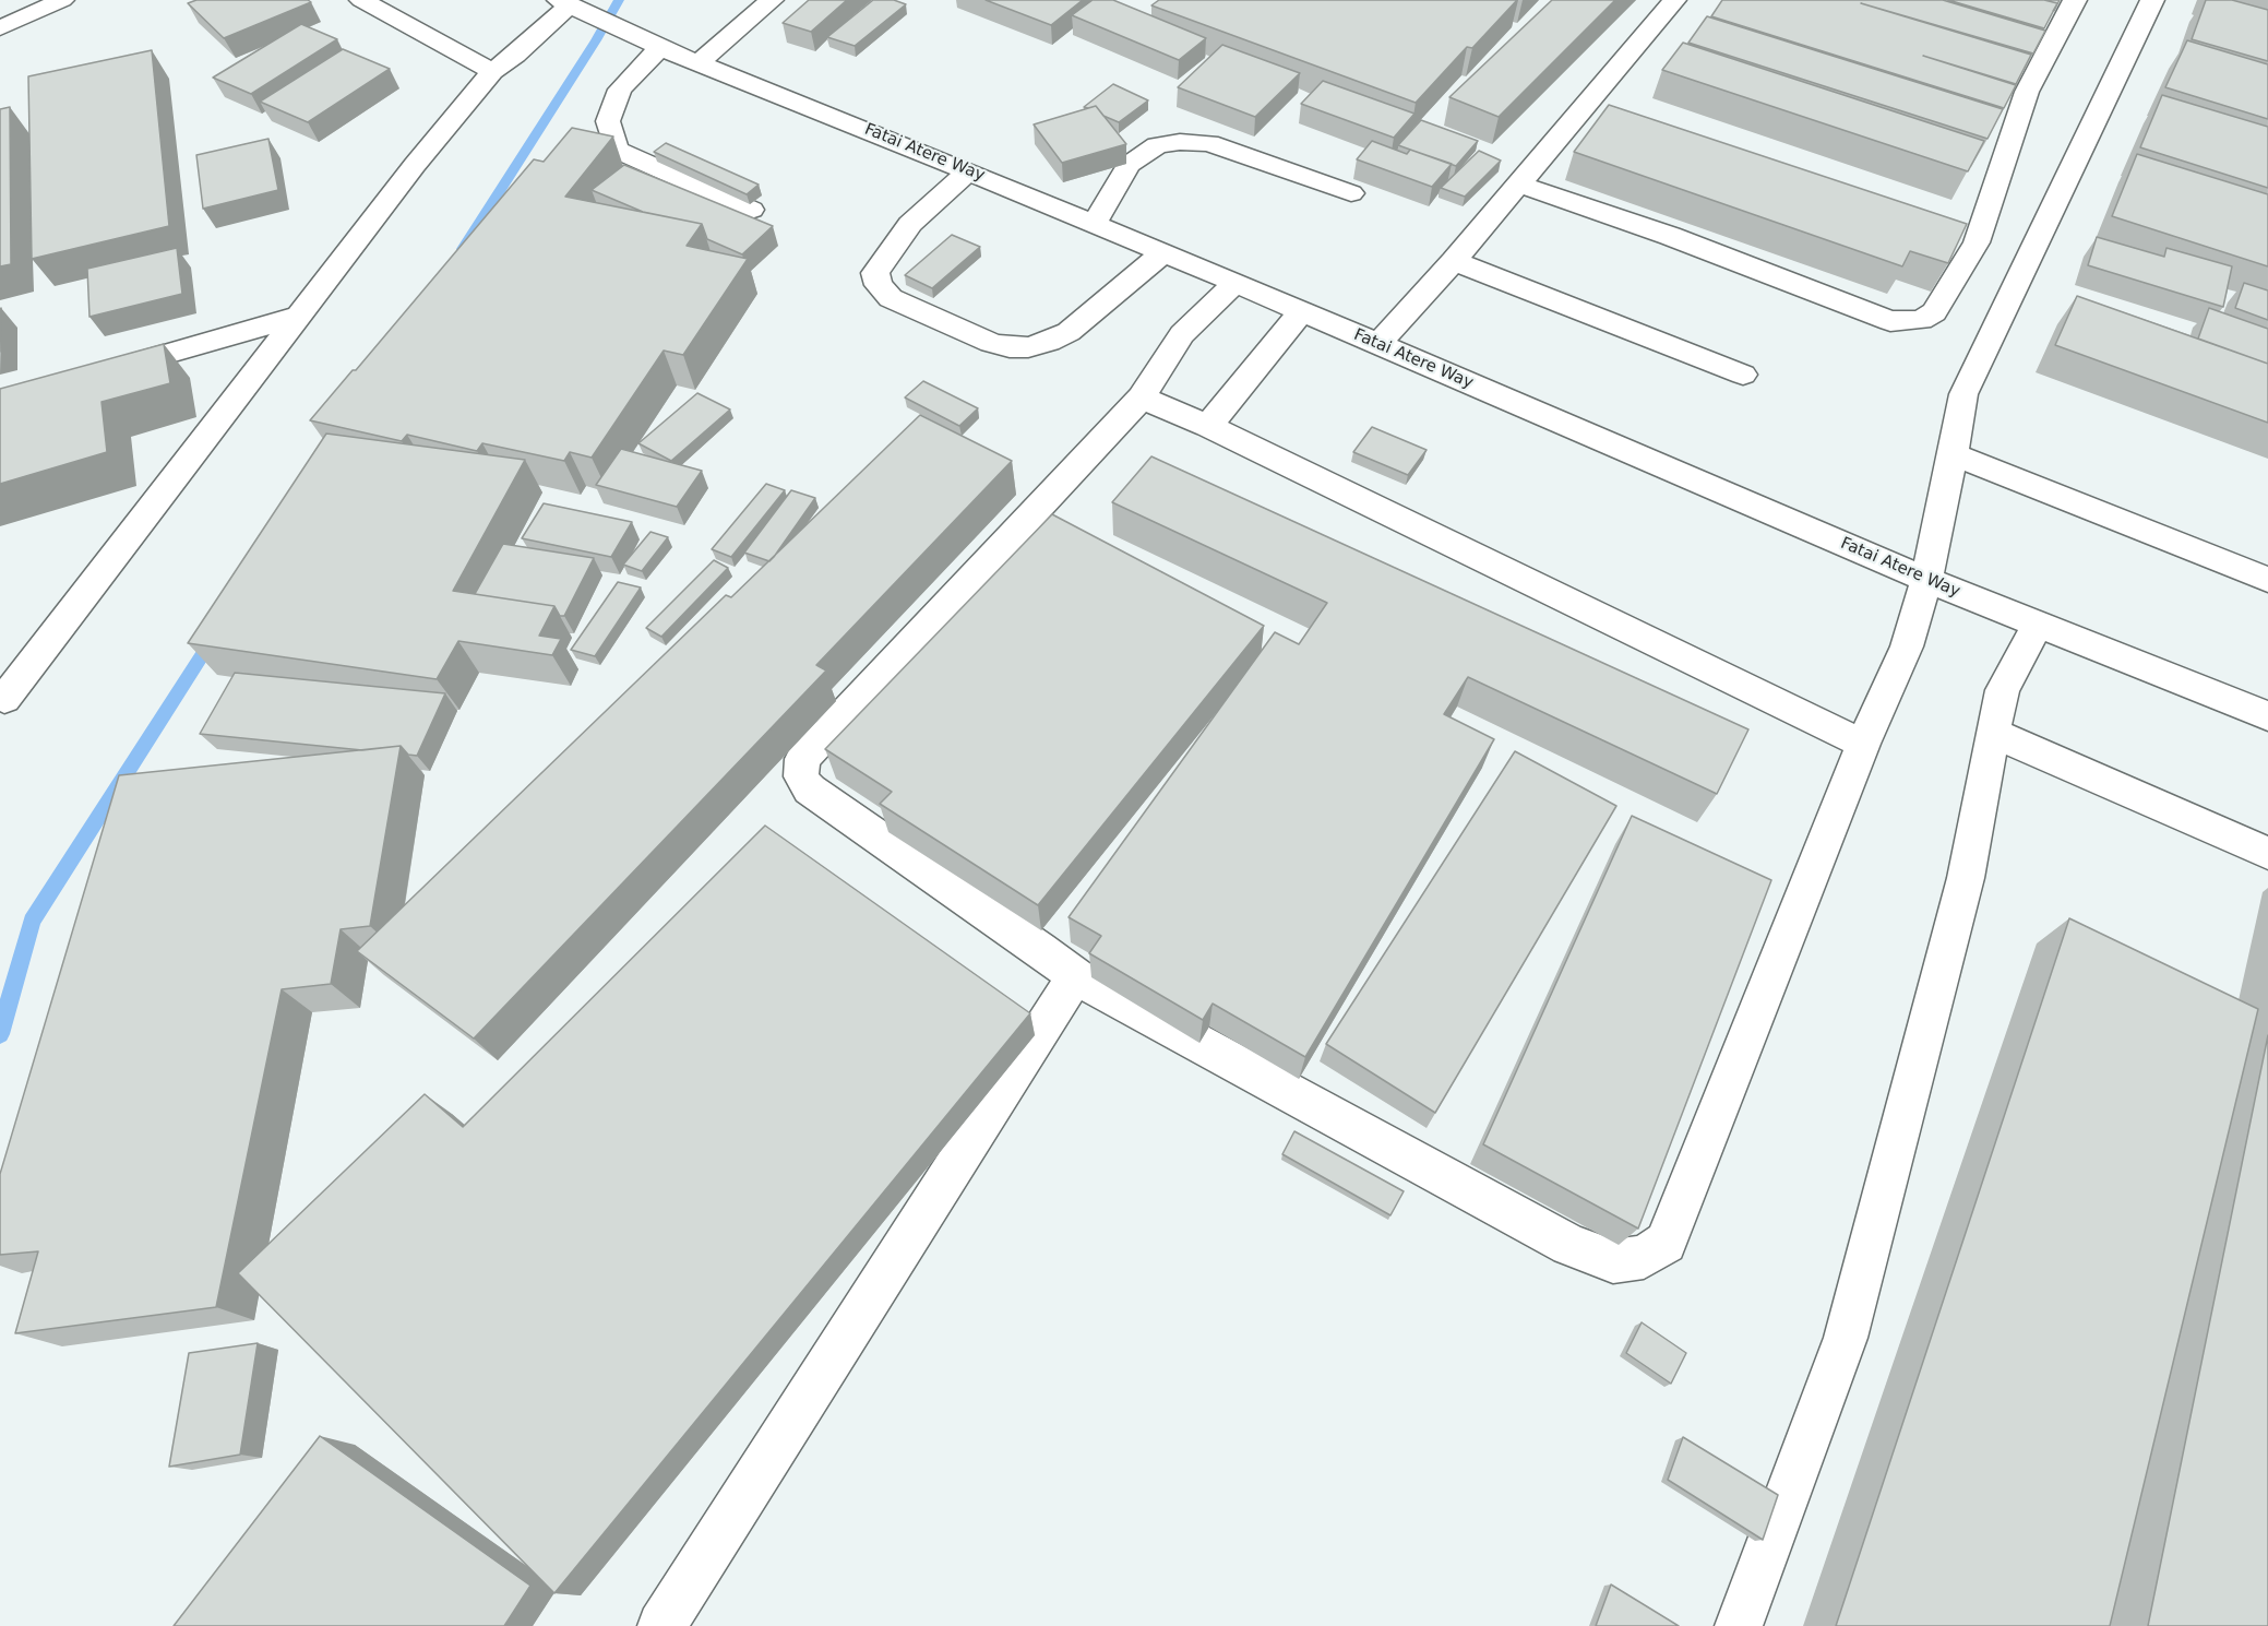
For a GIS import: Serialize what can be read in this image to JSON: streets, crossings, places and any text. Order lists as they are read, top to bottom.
{
  "streets": {
    "street": ["Fatai Atere Way"]
  }
}
